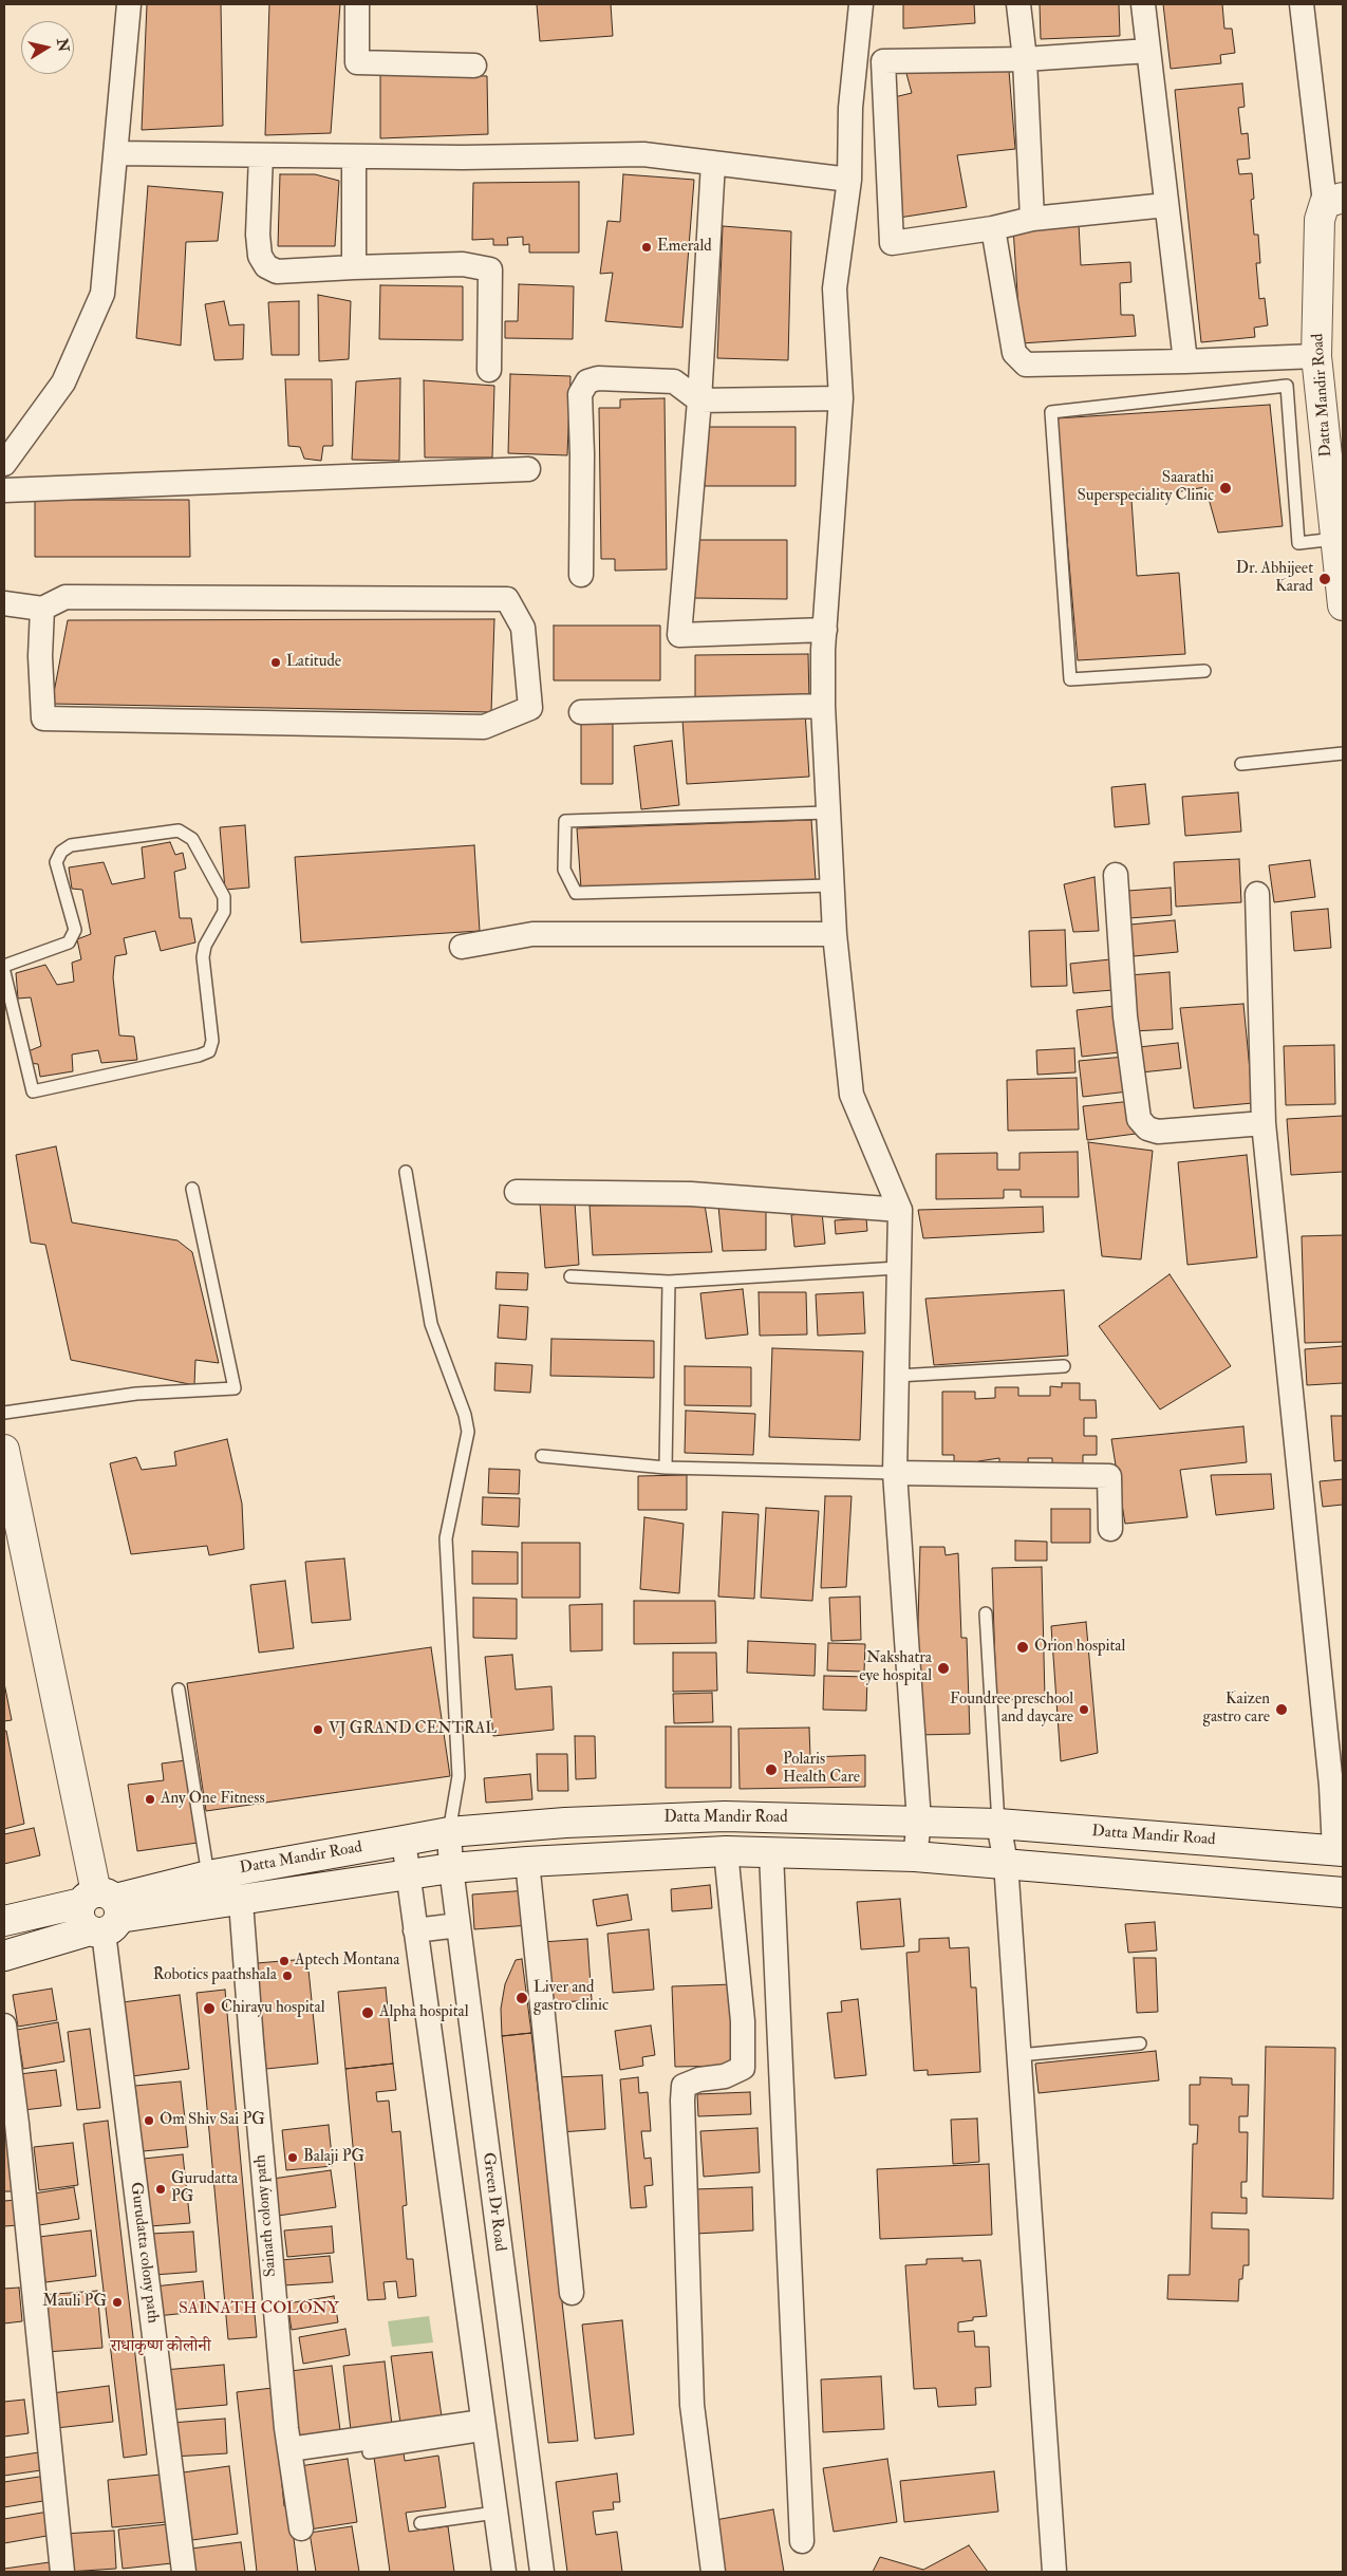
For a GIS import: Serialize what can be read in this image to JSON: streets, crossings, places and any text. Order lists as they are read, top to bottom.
{
  "streets": {
    "main road": ["Datta Mandir Road"],
    "street": ["Green Dr Road", "Sainath colony path", "Gurudatta colony path"]
  },
  "crossings": [
    ["Datta Mandir Road", "Green Dr Road"],
    ["Datta Mandir Road", "Sainath colony path"],
    ["Datta Mandir Road", "Gurudatta colony path"]
  ],
  "districts": ["SAINATH COLONY", "राधाकृष्ण कोलोनी"],
  "places": [
    "Emerald",
    "Saarathi Superspeciality Clinic",
    "Dr. Abhijeet Karad",
    "Latitude",
    "Orion hospital",
    "Nakshatra eye hospital",
    "Foundree preschool and daycare",
    "Kaizen gastro care",
    "VJ GRAND CENTRAL",
    "Polaris Health Care",
    "Any One Fitness",
    "Aptech Montana",
    "Robotics paathshala",
    "Liver and gastro clinic",
    "Chirayu hospital",
    "Alpha hospital",
    "Om Shiv Sai PG",
    "Balaji PG",
    "Gurudatta PG",
    "Mauli PG"
  ],
  "north": "right"
}
